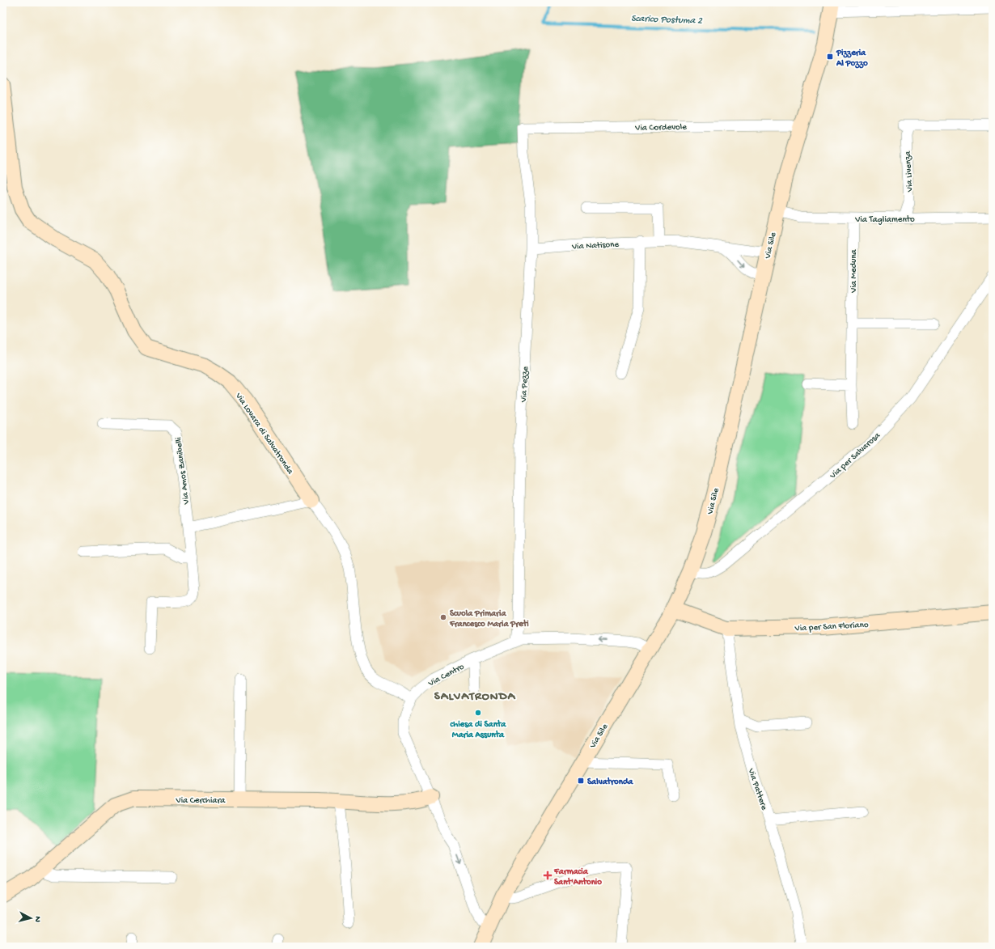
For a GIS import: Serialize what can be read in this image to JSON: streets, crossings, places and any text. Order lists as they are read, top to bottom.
{
  "streets": {
    "street": [
      "Via Cordevole",
      "Via Livenza",
      "Via Tagliamento",
      "Via Natisone",
      "Via Sile",
      "Via Meduna",
      "Via Pezze",
      "Via Lovara di Salvatronda",
      "Via per Salvarosa",
      "Via Amos Zanibelli",
      "Via per San Floriano",
      "Via Centro",
      "Via Pattere",
      "Via Cerchiara"
    ]
  },
  "crossings": [
    ["Via Cordevole", "Via Sile"],
    ["Via Cordevole", "Via Pezze"],
    ["Via Livenza", "Via Tagliamento"],
    ["Via Tagliamento", "Via Sile"],
    ["Via Tagliamento", "Via Meduna"],
    ["Via Natisone", "Via Sile"],
    ["Via Natisone", "Via Pezze"],
    ["Via Sile", "Via per Salvarosa"],
    ["Via Sile", "Via per San Floriano"],
    ["Via Sile", "Via Centro"],
    ["Via Pezze", "Via Centro"],
    ["Via Lovara di Salvatronda", "Via Centro"],
    ["Via per San Floriano", "Via Pattere"],
    ["Via Centro", "Via Cerchiara"]
  ],
  "districts": ["SALVATRONDA"],
  "water": ["Scarico Postuma 2"],
  "places": {
    "transit": ["Pizzeria Al Pozzo", "Salvatronda"],
    "other": ["Scuola Primaria Francesco Maria Preti", "chiesa di Santa Maria Assunta"],
    "health": ["Farmacia Sant'Antonio"]
  },
  "north": "right"
}
